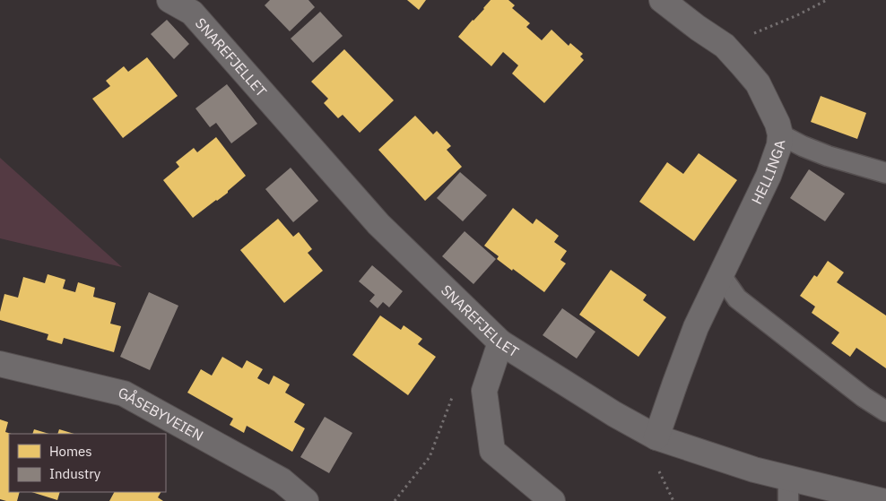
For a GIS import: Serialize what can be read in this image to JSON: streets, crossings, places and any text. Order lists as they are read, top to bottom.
{
  "streets": {
    "street": ["SNAREFJELLET", "HELLINGA", "GÅSEBYVEIEN"]
  },
  "crossings": [
    ["SNAREFJELLET", "HELLINGA"]
  ],
  "legend": ["Homes", "Industry"]
}
